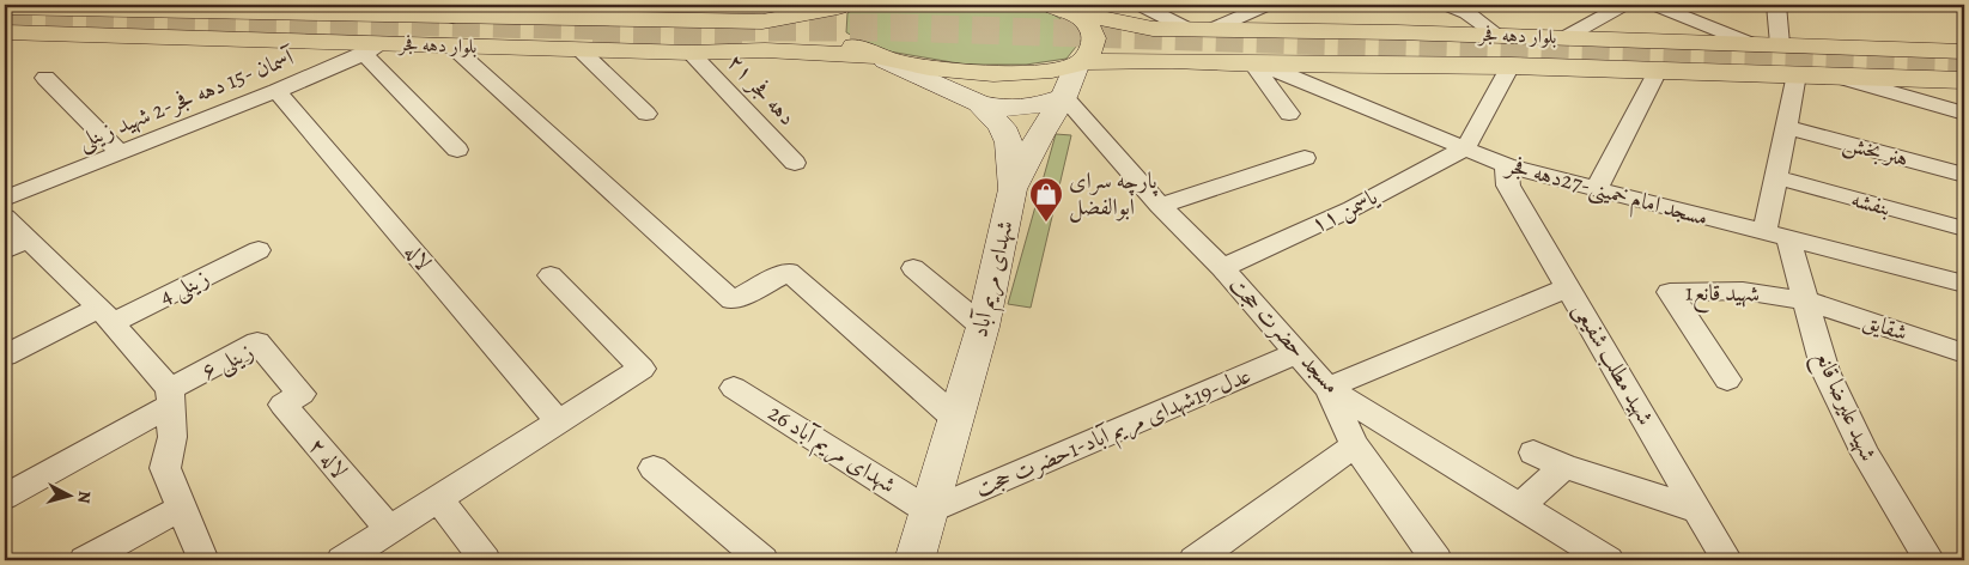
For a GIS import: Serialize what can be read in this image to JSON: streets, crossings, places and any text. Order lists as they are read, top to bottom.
{
  "streets": {
    "main road": ["بلوار دهه فجر", "شهدای مریم آباد"],
    "street": [
      "دهه فجر ۲۱",
      "آسمان -15 دهه فجر-2 شهید زینلی",
      "هنر بخش",
      "مسجد امام خمینی-27دهه فجر",
      "بنفشه",
      "یاسمن ۱۱",
      "لاله",
      "زینلی 4",
      "1شهید قانع",
      "شقایق",
      "مسجد حضرت حجت",
      "زینلی ۶",
      "شهید مطلب شفیعی",
      "شهید علیرضا قانع",
      "عدل-19شهدای مریم آباد-1حضرت حجت",
      "26 شهدای مریم آباد",
      "لاله ۲"
    ]
  },
  "crossings": [
    ["بلوار دهه فجر", "دهه فجر ۲۱"],
    ["بلوار دهه فجر", "آسمان -15 دهه فجر-2 شهید زینلی"],
    ["بلوار دهه فجر", "مسجد امام خمینی-27دهه فجر"],
    ["بلوار دهه فجر", "شهدای مریم آباد"],
    ["آسمان -15 دهه فجر-2 شهید زینلی", "لاله"],
    ["مسجد امام خمینی-27دهه فجر", "یاسمن ۱۱"],
    ["مسجد امام خمینی-27دهه فجر", "شهید مطلب شفیعی"],
    ["مسجد امام خمینی-27دهه فجر", "شهید علیرضا قانع"],
    ["یاسمن ۱۱", "مسجد حضرت حجت"],
    ["شهدای مریم آباد", "عدل-19شهدای مریم آباد-1حضرت حجت"],
    ["شهدای مریم آباد", "26 شهدای مریم آباد"],
    ["1شهید قانع", "شقایق"],
    ["1شهید قانع", "شهید علیرضا قانع"],
    ["شقایق", "شهید علیرضا قانع"],
    ["مسجد حضرت حجت", "عدل-19شهدای مریم آباد-1حضرت حجت"],
    ["زینلی ۶", "لاله ۲"],
    ["عدل-19شهدای مریم آباد-1حضرت حجت", "26 شهدای مریم آباد"]
  ],
  "places": {
    "shop": ["پارچه سرای ابوالفضل"]
  },
  "north": "right"
}
